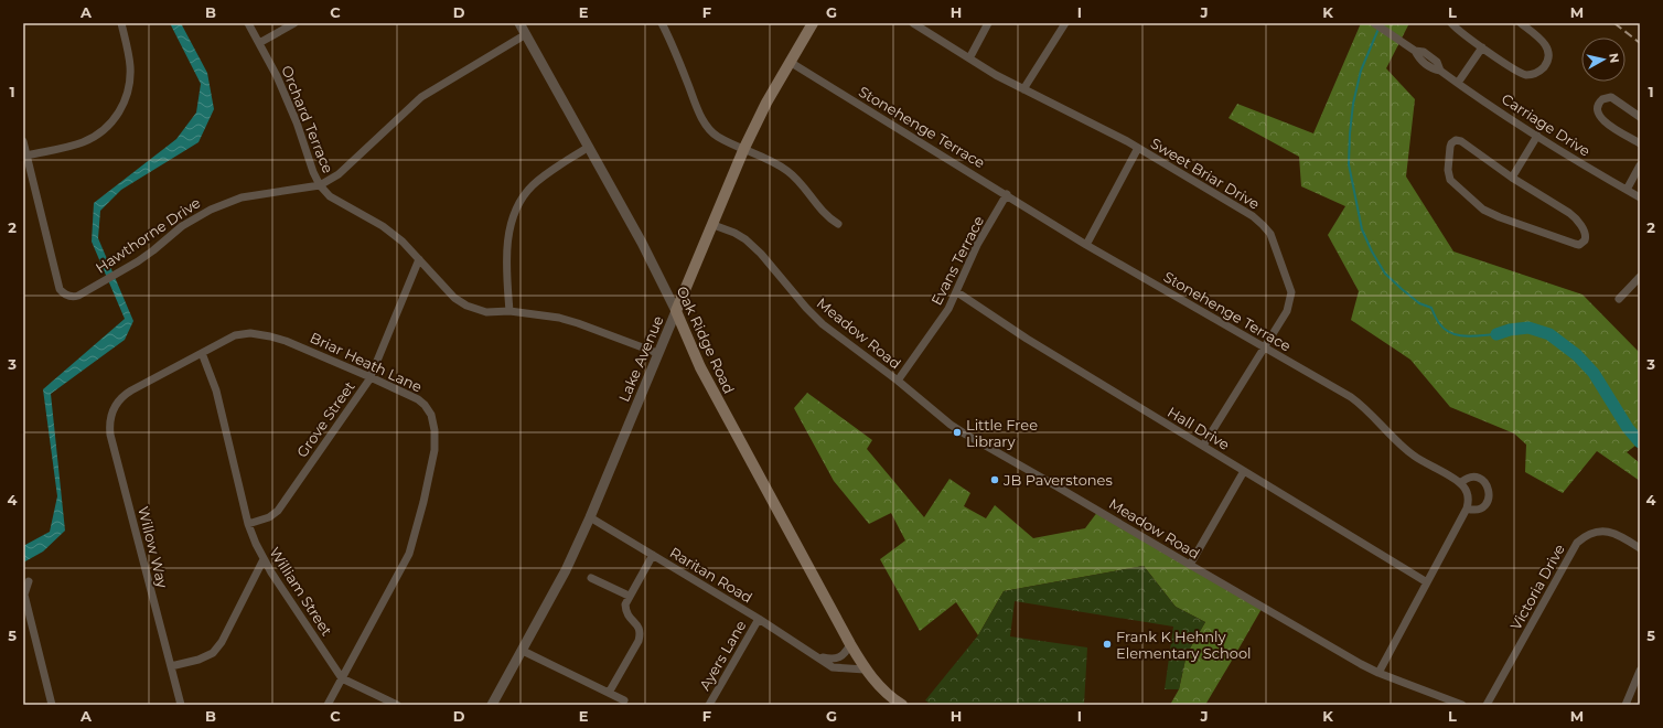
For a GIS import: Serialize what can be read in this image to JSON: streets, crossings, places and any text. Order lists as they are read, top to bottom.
{
  "streets": {
    "main road": ["Oak Ridge Road", "Lake Avenue"],
    "street": [
      "Orchard Terrace",
      "Carriage Drive",
      "Stonehenge Terrace",
      "Sweet Briar Drive",
      "Hawthorne Drive",
      "Evans Terrace",
      "Meadow Road",
      "Briar Heath Lane",
      "Grove Street",
      "Hall Drive",
      "Willow Way",
      "Raritan Road",
      "Victoria Drive",
      "William Street",
      "Ayers Lane"
    ]
  },
  "crossings": [
    ["Orchard Terrace", "Hawthorne Drive"],
    ["Orchard Terrace", "Lake Avenue"],
    ["Orchard Terrace", "Grove Street"],
    ["Stonehenge Terrace", "Sweet Briar Drive"],
    ["Stonehenge Terrace", "Evans Terrace"],
    ["Stonehenge Terrace", "Lake Avenue"],
    ["Sweet Briar Drive", "Hall Drive"],
    ["Hawthorne Drive", "Oak Ridge Road"],
    ["Evans Terrace", "Meadow Road"],
    ["Evans Terrace", "Hall Drive"],
    ["Meadow Road", "Lake Avenue"],
    ["Oak Ridge Road", "Lake Avenue"],
    ["Oak Ridge Road", "Raritan Road"],
    ["Lake Avenue", "Raritan Road"],
    ["Briar Heath Lane", "Grove Street"],
    ["Briar Heath Lane", "Willow Way"],
    ["Briar Heath Lane", "William Street"],
    ["Grove Street", "William Street"],
    ["Raritan Road", "Ayers Lane"]
  ],
  "places": ["Little Free Library", "JB Paverstones", "Frank K Hehnly Elementary School"],
  "north": "right",
  "grid": {
    "columns": [
      "A",
      "B",
      "C",
      "D",
      "E",
      "F",
      "G",
      "H",
      "I",
      "J",
      "K",
      "L",
      "M"
    ],
    "rows": [
      "1",
      "2",
      "3",
      "4",
      "5"
    ]
  }
}
